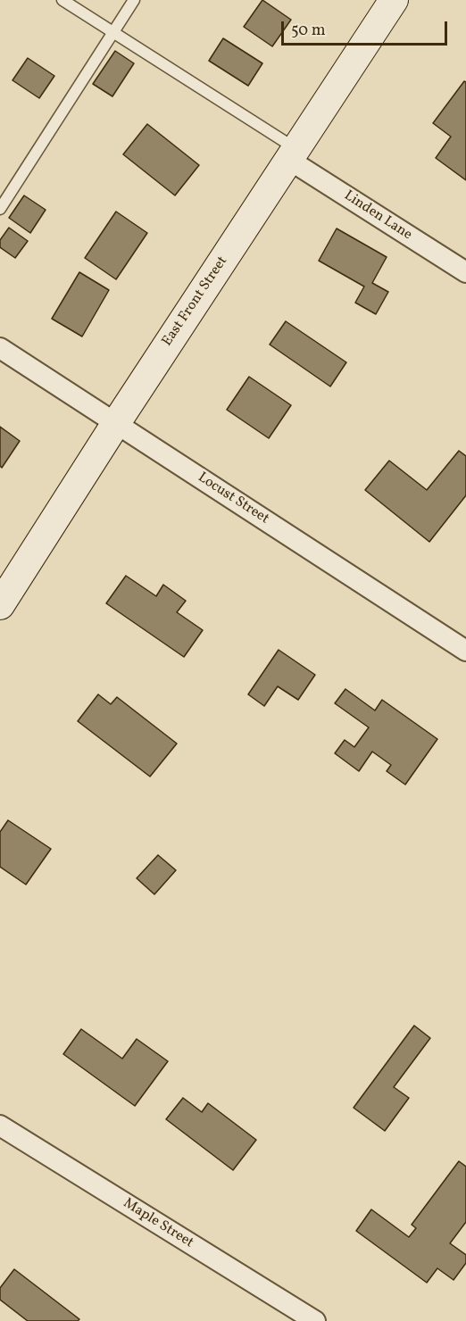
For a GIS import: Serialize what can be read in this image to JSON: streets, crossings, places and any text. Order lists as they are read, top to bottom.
{
  "streets": {
    "main road": ["East Front Street"],
    "street": ["Linden Lane", "Locust Street", "Maple Street"]
  },
  "crossings": [
    ["Linden Lane", "East Front Street"],
    ["East Front Street", "Locust Street"]
  ],
  "scale_bar": "50 m"
}
